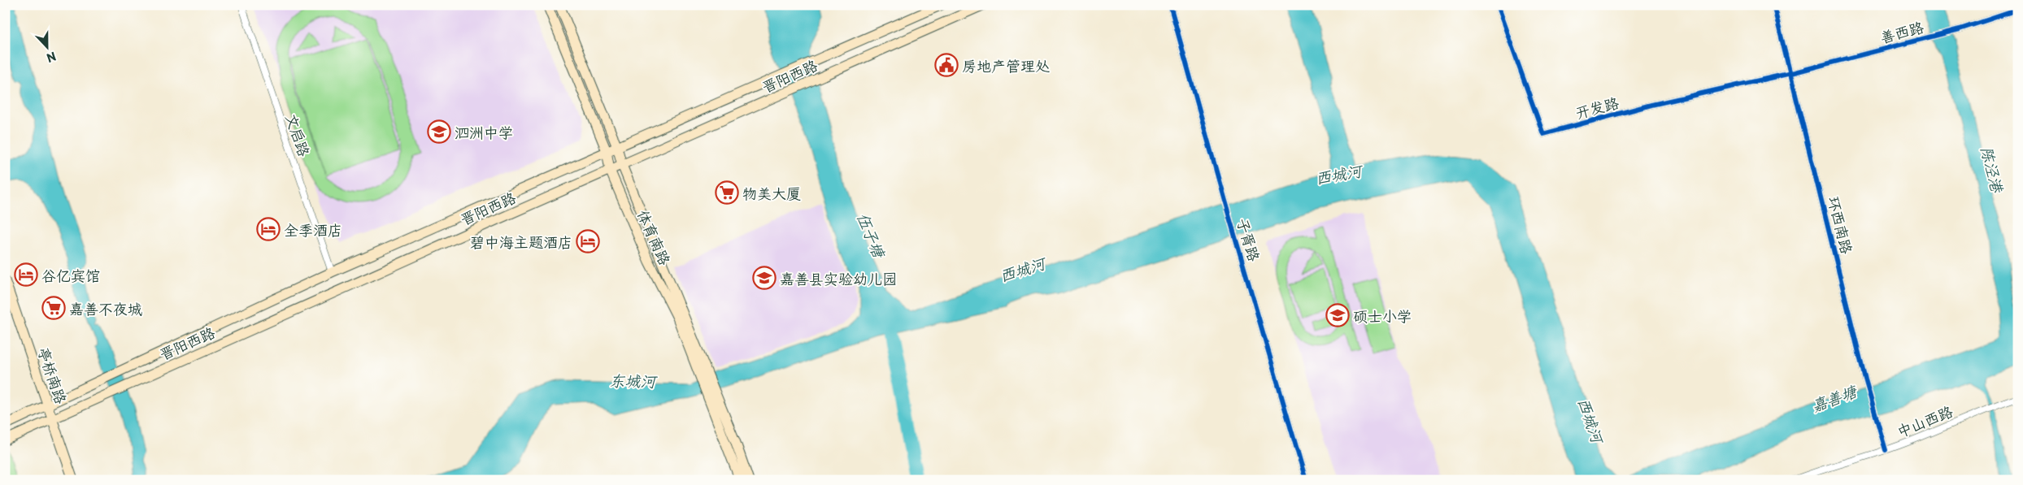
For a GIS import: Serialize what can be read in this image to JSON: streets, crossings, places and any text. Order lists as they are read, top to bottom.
{
  "streets": {
    "main road": ["晋阳西路", "体育南路", "亭桥南路"],
    "street": [
      "善西路",
      "开发路",
      "文启路",
      "环西南路",
      "子胥路",
      "中山西路"
    ]
  },
  "crossings": [
    ["善西路", "开发路"],
    ["善西路", "环西南路"],
    ["晋阳西路", "文启路"],
    ["晋阳西路", "体育南路"],
    ["晋阳西路", "亭桥南路"],
    ["开发路", "环西南路"],
    ["环西南路", "中山西路"]
  ],
  "water": [
    "陈泾港",
    "西城河",
    "伍子塘",
    "东城河",
    "嘉善塘"
  ],
  "places": {
    "public building": ["房地产管理处"],
    "school or university": ["泗洲中学", "嘉善县实验幼儿园", "硕士小学"],
    "supermarket": ["物美大厦", "嘉善不夜城"],
    "hotel": ["全季酒店", "碧中海主题酒店", "谷亿宾馆"]
  },
  "north": "bottom"
}
